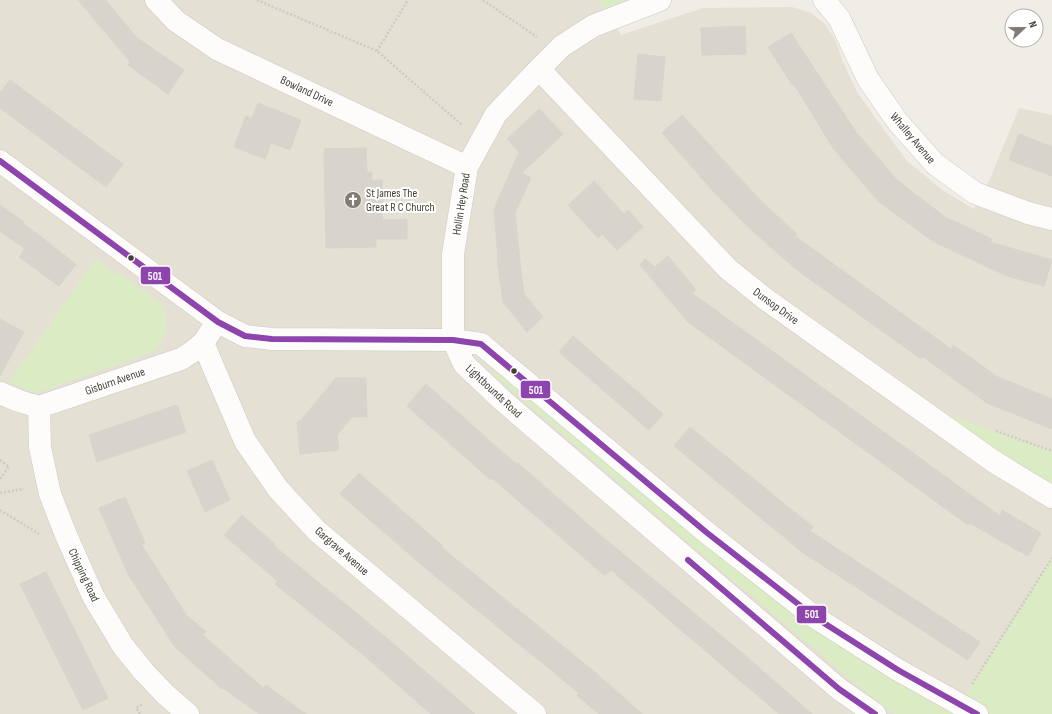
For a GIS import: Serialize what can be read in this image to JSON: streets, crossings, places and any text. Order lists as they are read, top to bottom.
{
  "streets": {
    "street": [
      "Bowland Drive",
      "Whalley Avenue",
      "Hollin Hey Road",
      "Dunsop Drive",
      "Gisburn Avenue",
      "Lightbounds Road",
      "Gargrave Avenue",
      "Chipping Road"
    ]
  },
  "crossings": [
    ["Bowland Drive", "Hollin Hey Road"],
    ["Hollin Hey Road", "Dunsop Drive"],
    ["Hollin Hey Road", "Lightbounds Road"],
    ["Gisburn Avenue", "Gargrave Avenue"],
    ["Gisburn Avenue", "Chipping Road"]
  ],
  "places": {
    "church": ["St James The Great R C Church"]
  },
  "lines": ["transit line 501"],
  "north": "right"
}
